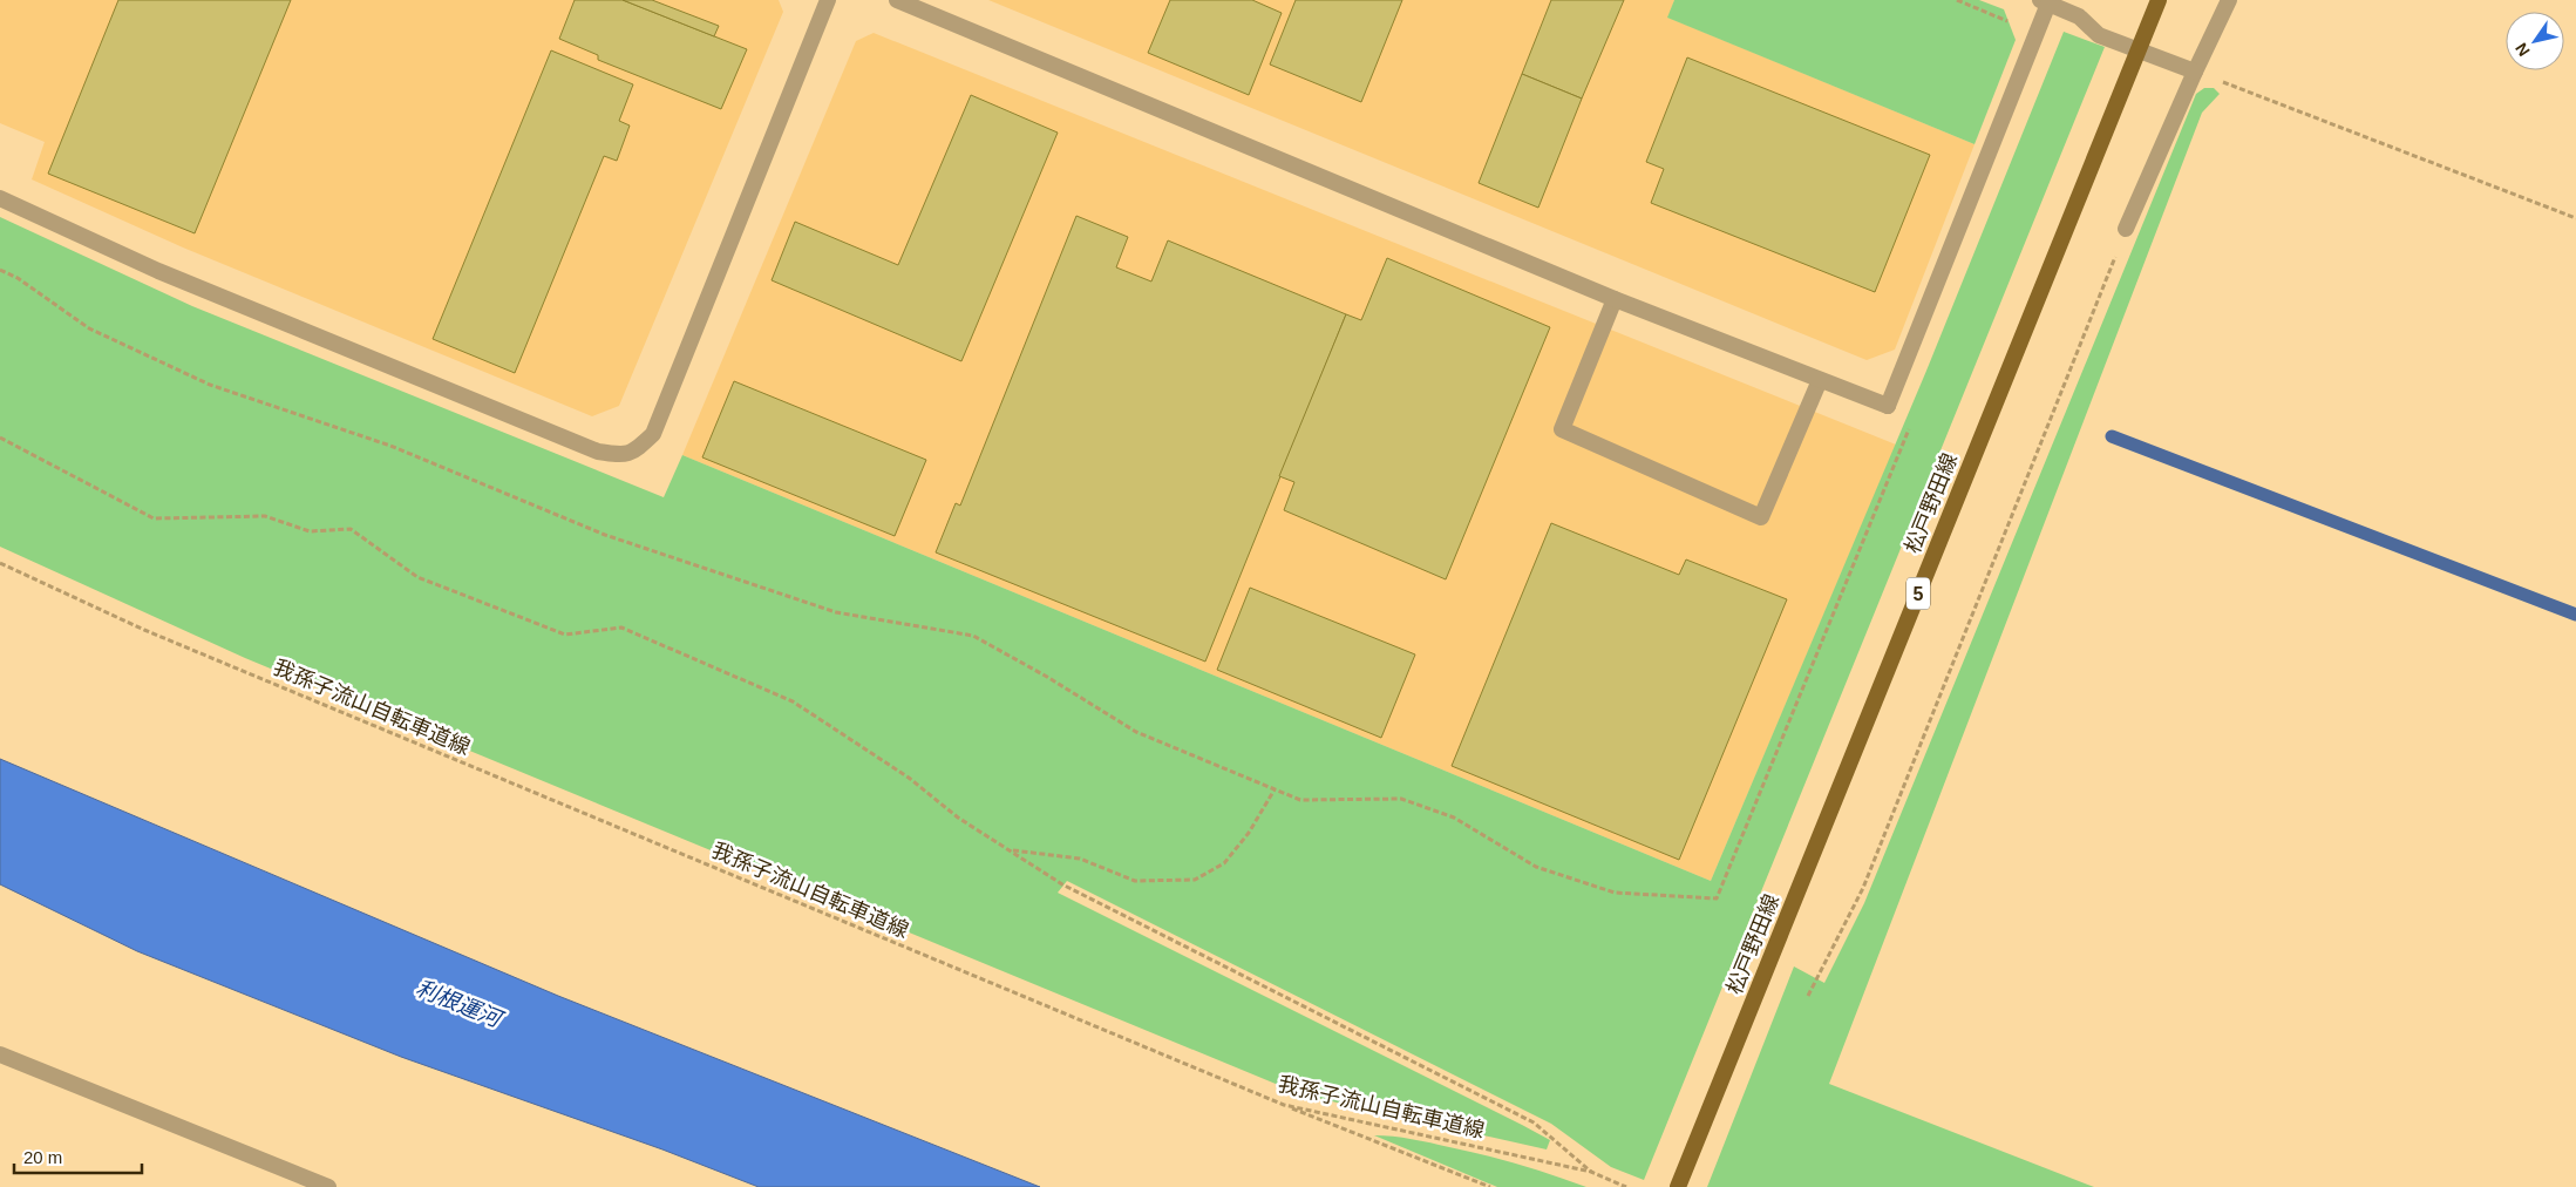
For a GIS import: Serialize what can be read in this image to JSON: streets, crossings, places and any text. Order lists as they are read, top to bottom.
{
  "streets": {
    "main road": ["松戸野田線", "5"],
    "path": ["我孫子流山自転車道線"]
  },
  "water": ["利根運河"],
  "scale_bar": "20 m",
  "north": "bottom left"
}
